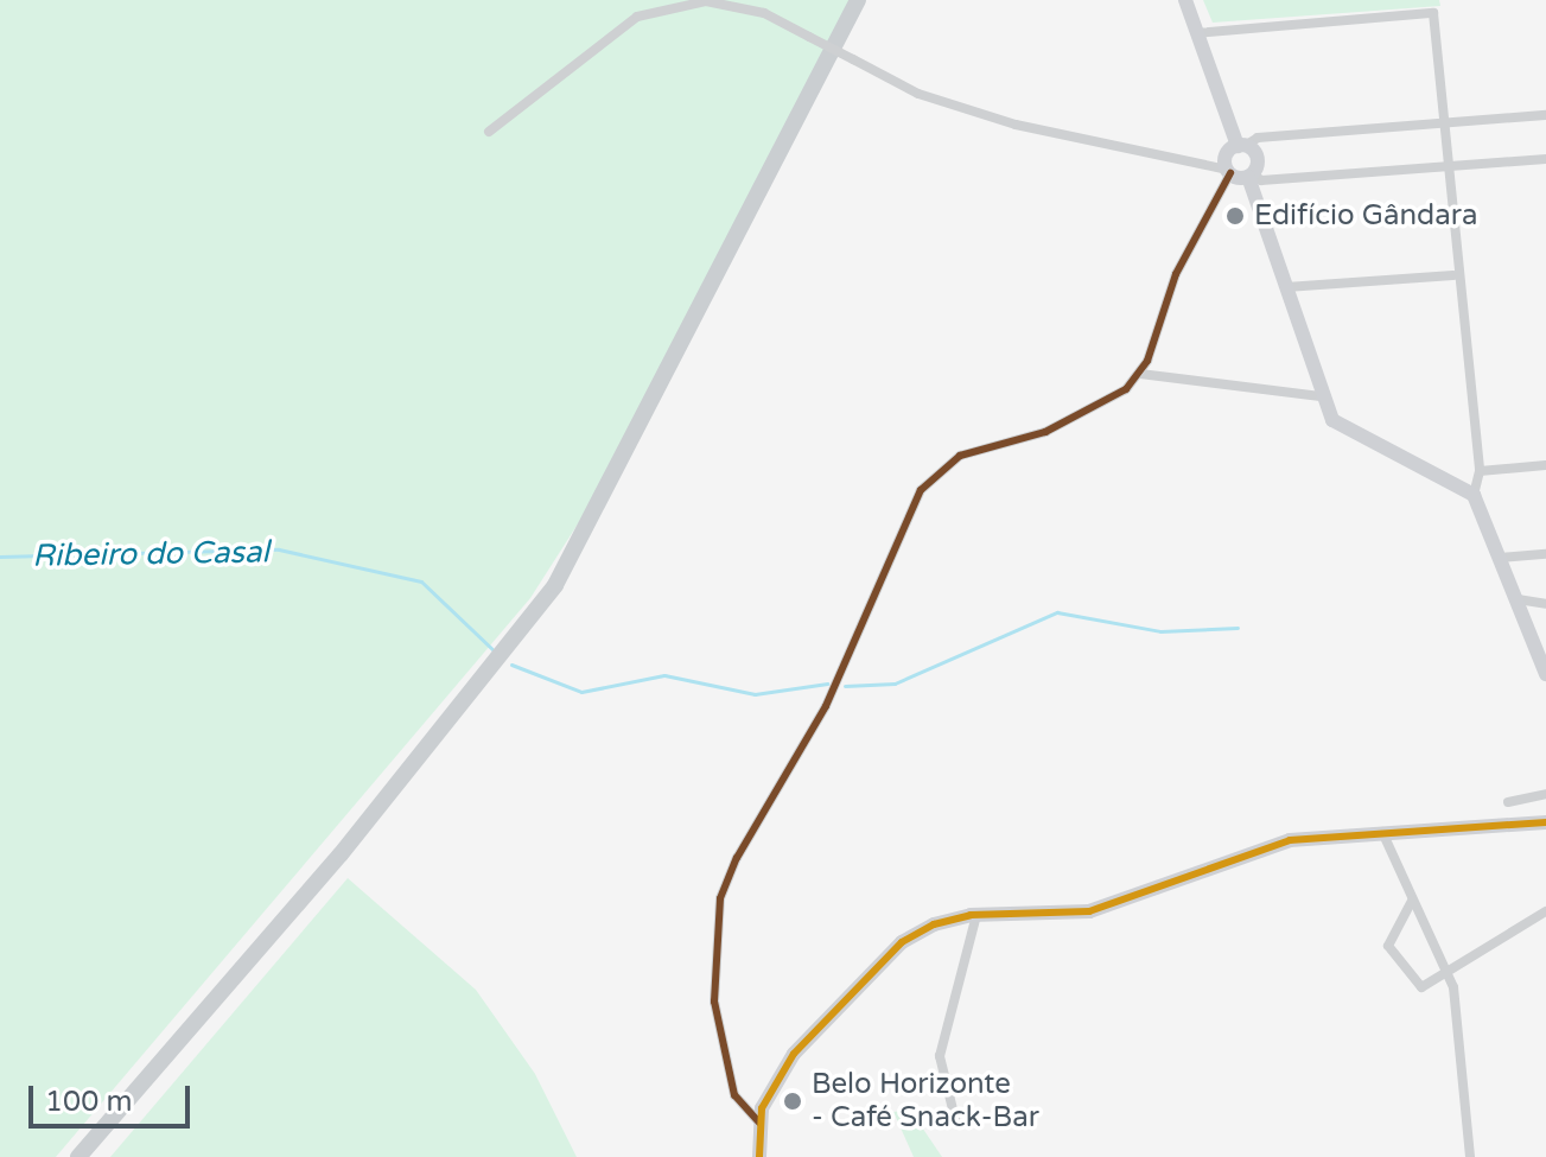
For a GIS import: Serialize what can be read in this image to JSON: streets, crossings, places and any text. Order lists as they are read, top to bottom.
{
  "water": ["Ribeiro do Casal"],
  "places": ["Edifício Gândara", "Belo Horizonte - Café Snack-Bar"],
  "scale_bar": "100 m"
}
